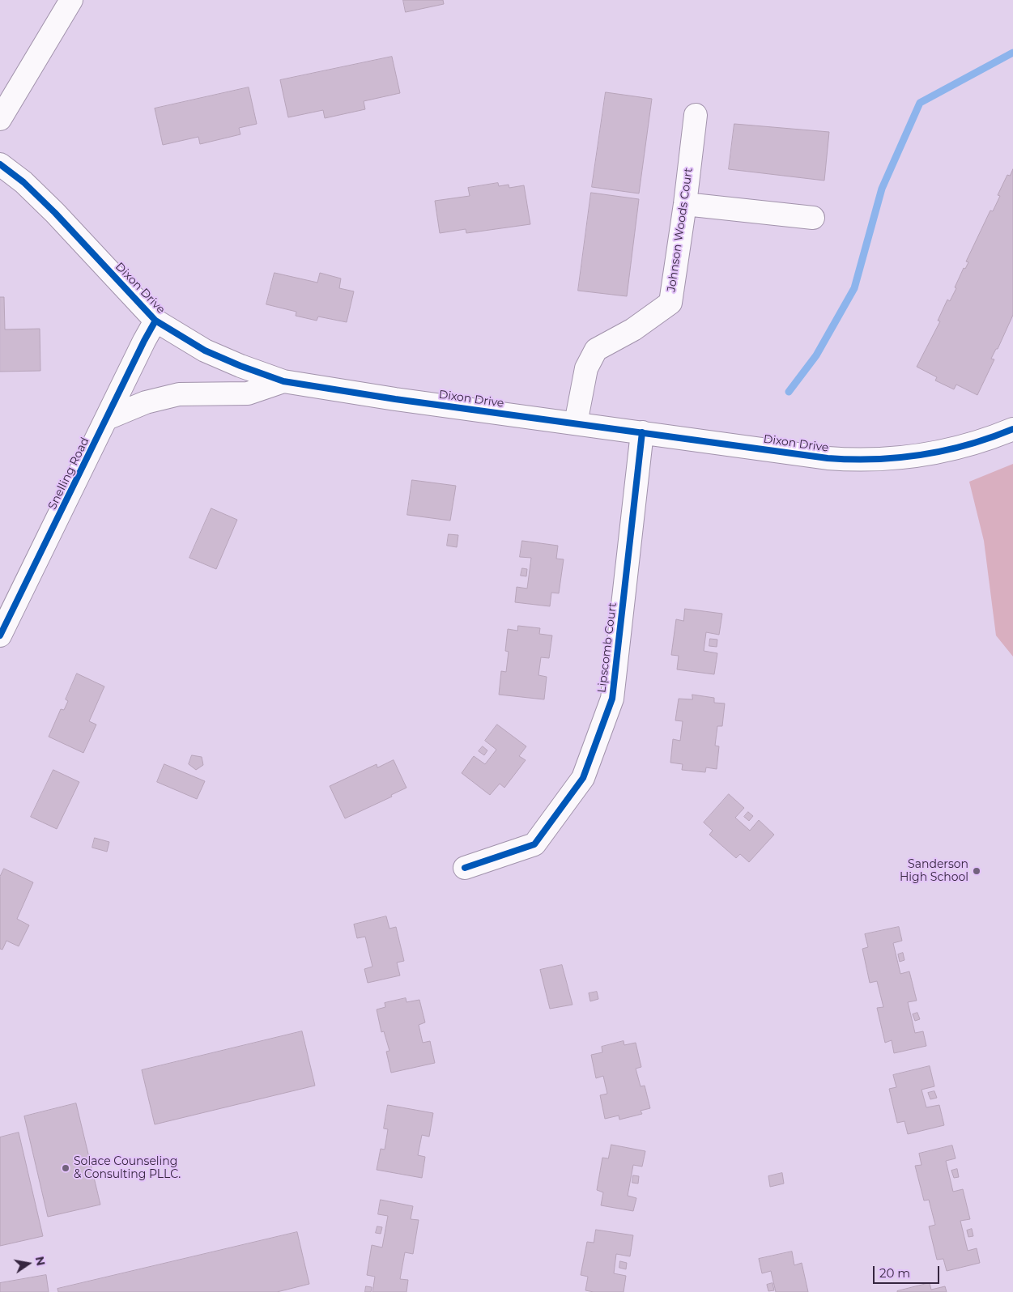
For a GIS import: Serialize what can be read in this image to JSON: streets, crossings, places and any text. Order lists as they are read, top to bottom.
{
  "streets": {
    "street": [
      "Johnson Woods Court",
      "Dixon Drive",
      "Snelling Road",
      "Lipscomb Court"
    ]
  },
  "crossings": [
    ["Johnson Woods Court", "Dixon Drive"],
    ["Dixon Drive", "Snelling Road"],
    ["Dixon Drive", "Lipscomb Court"]
  ],
  "places": ["Sanderson High School", "Solace Counseling & Consulting PLLC."],
  "scale_bar": "20 m",
  "north": "right"
}
